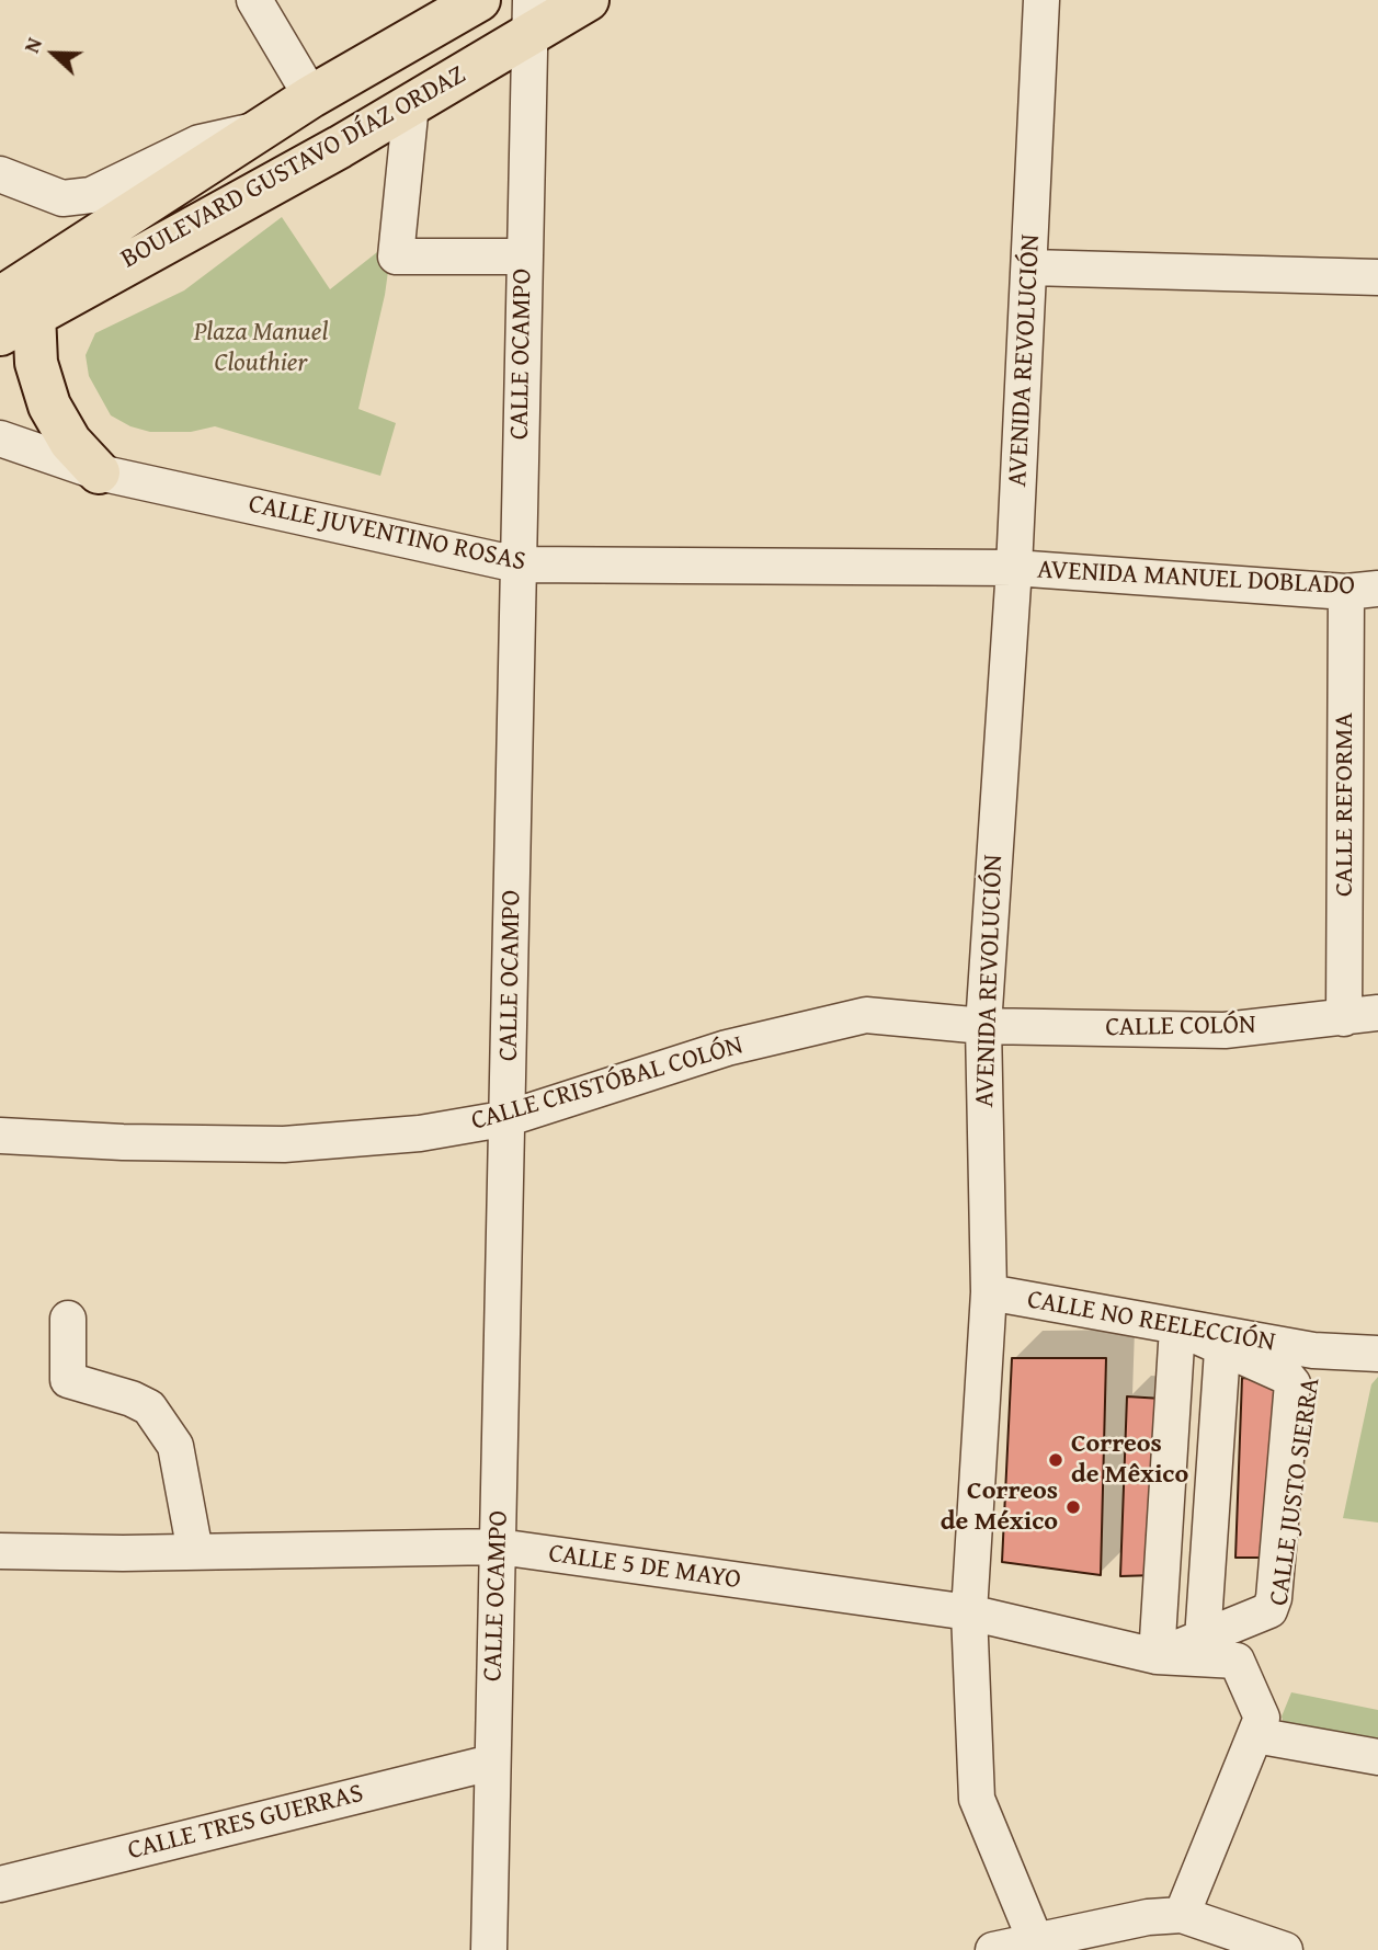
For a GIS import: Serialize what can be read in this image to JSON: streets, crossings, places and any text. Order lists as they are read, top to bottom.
{
  "streets": {
    "main road": ["BOULEVARD GUSTAVO DÍAZ ORDAZ"],
    "street": [
      "CALLE OCAMPO",
      "AVENIDA REVOLUCIÓN",
      "CALLE JUVENTINO ROSAS",
      "AVENIDA MANUEL DOBLADO",
      "CALLE REFORMA",
      "CALLE COLÓN",
      "CALLE CRISTÓBAL COLÓN",
      "CALLE NO REELECCIÓN",
      "CALLE JUSTO SIERRA",
      "CALLE 5 DE MAYO",
      "CALLE TRES GUERRAS"
    ]
  },
  "crossings": [
    ["BOULEVARD GUSTAVO DÍAZ ORDAZ", "CALLE OCAMPO"],
    ["CALLE OCAMPO", "CALLE JUVENTINO ROSAS"],
    ["CALLE OCAMPO", "CALLE CRISTÓBAL COLÓN"],
    ["CALLE OCAMPO", "CALLE 5 DE MAYO"],
    ["CALLE OCAMPO", "CALLE TRES GUERRAS"],
    ["AVENIDA REVOLUCIÓN", "CALLE JUVENTINO ROSAS"],
    ["AVENIDA REVOLUCIÓN", "AVENIDA MANUEL DOBLADO"],
    ["AVENIDA REVOLUCIÓN", "CALLE COLÓN"],
    ["AVENIDA REVOLUCIÓN", "CALLE CRISTÓBAL COLÓN"],
    ["AVENIDA REVOLUCIÓN", "CALLE NO REELECCIÓN"],
    ["AVENIDA REVOLUCIÓN", "CALLE 5 DE MAYO"],
    ["CALLE JUVENTINO ROSAS", "AVENIDA MANUEL DOBLADO"],
    ["AVENIDA MANUEL DOBLADO", "CALLE REFORMA"],
    ["CALLE REFORMA", "CALLE COLÓN"],
    ["CALLE COLÓN", "CALLE CRISTÓBAL COLÓN"],
    ["CALLE NO REELECCIÓN", "CALLE JUSTO SIERRA"],
    ["CALLE JUSTO SIERRA", "CALLE 5 DE MAYO"]
  ],
  "parks": ["Plaza Manuel Clouthier"],
  "places": ["Correos de Mêxico", "Correos de México"],
  "north": "left"
}
